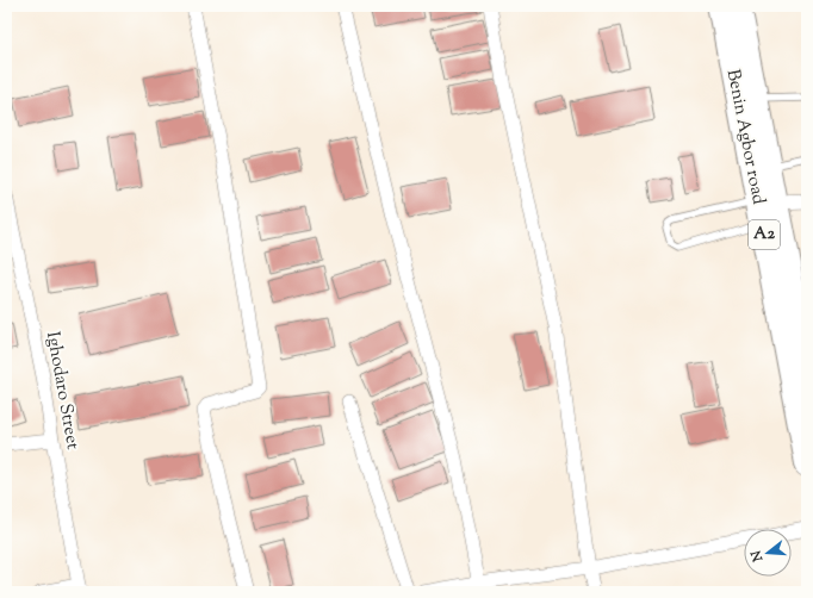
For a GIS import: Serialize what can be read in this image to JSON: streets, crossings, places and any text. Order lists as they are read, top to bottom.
{
  "streets": {
    "highway": ["Benin Agbor road", "A2"],
    "street": ["Ighodaro Street"]
  },
  "north": "left"
}
